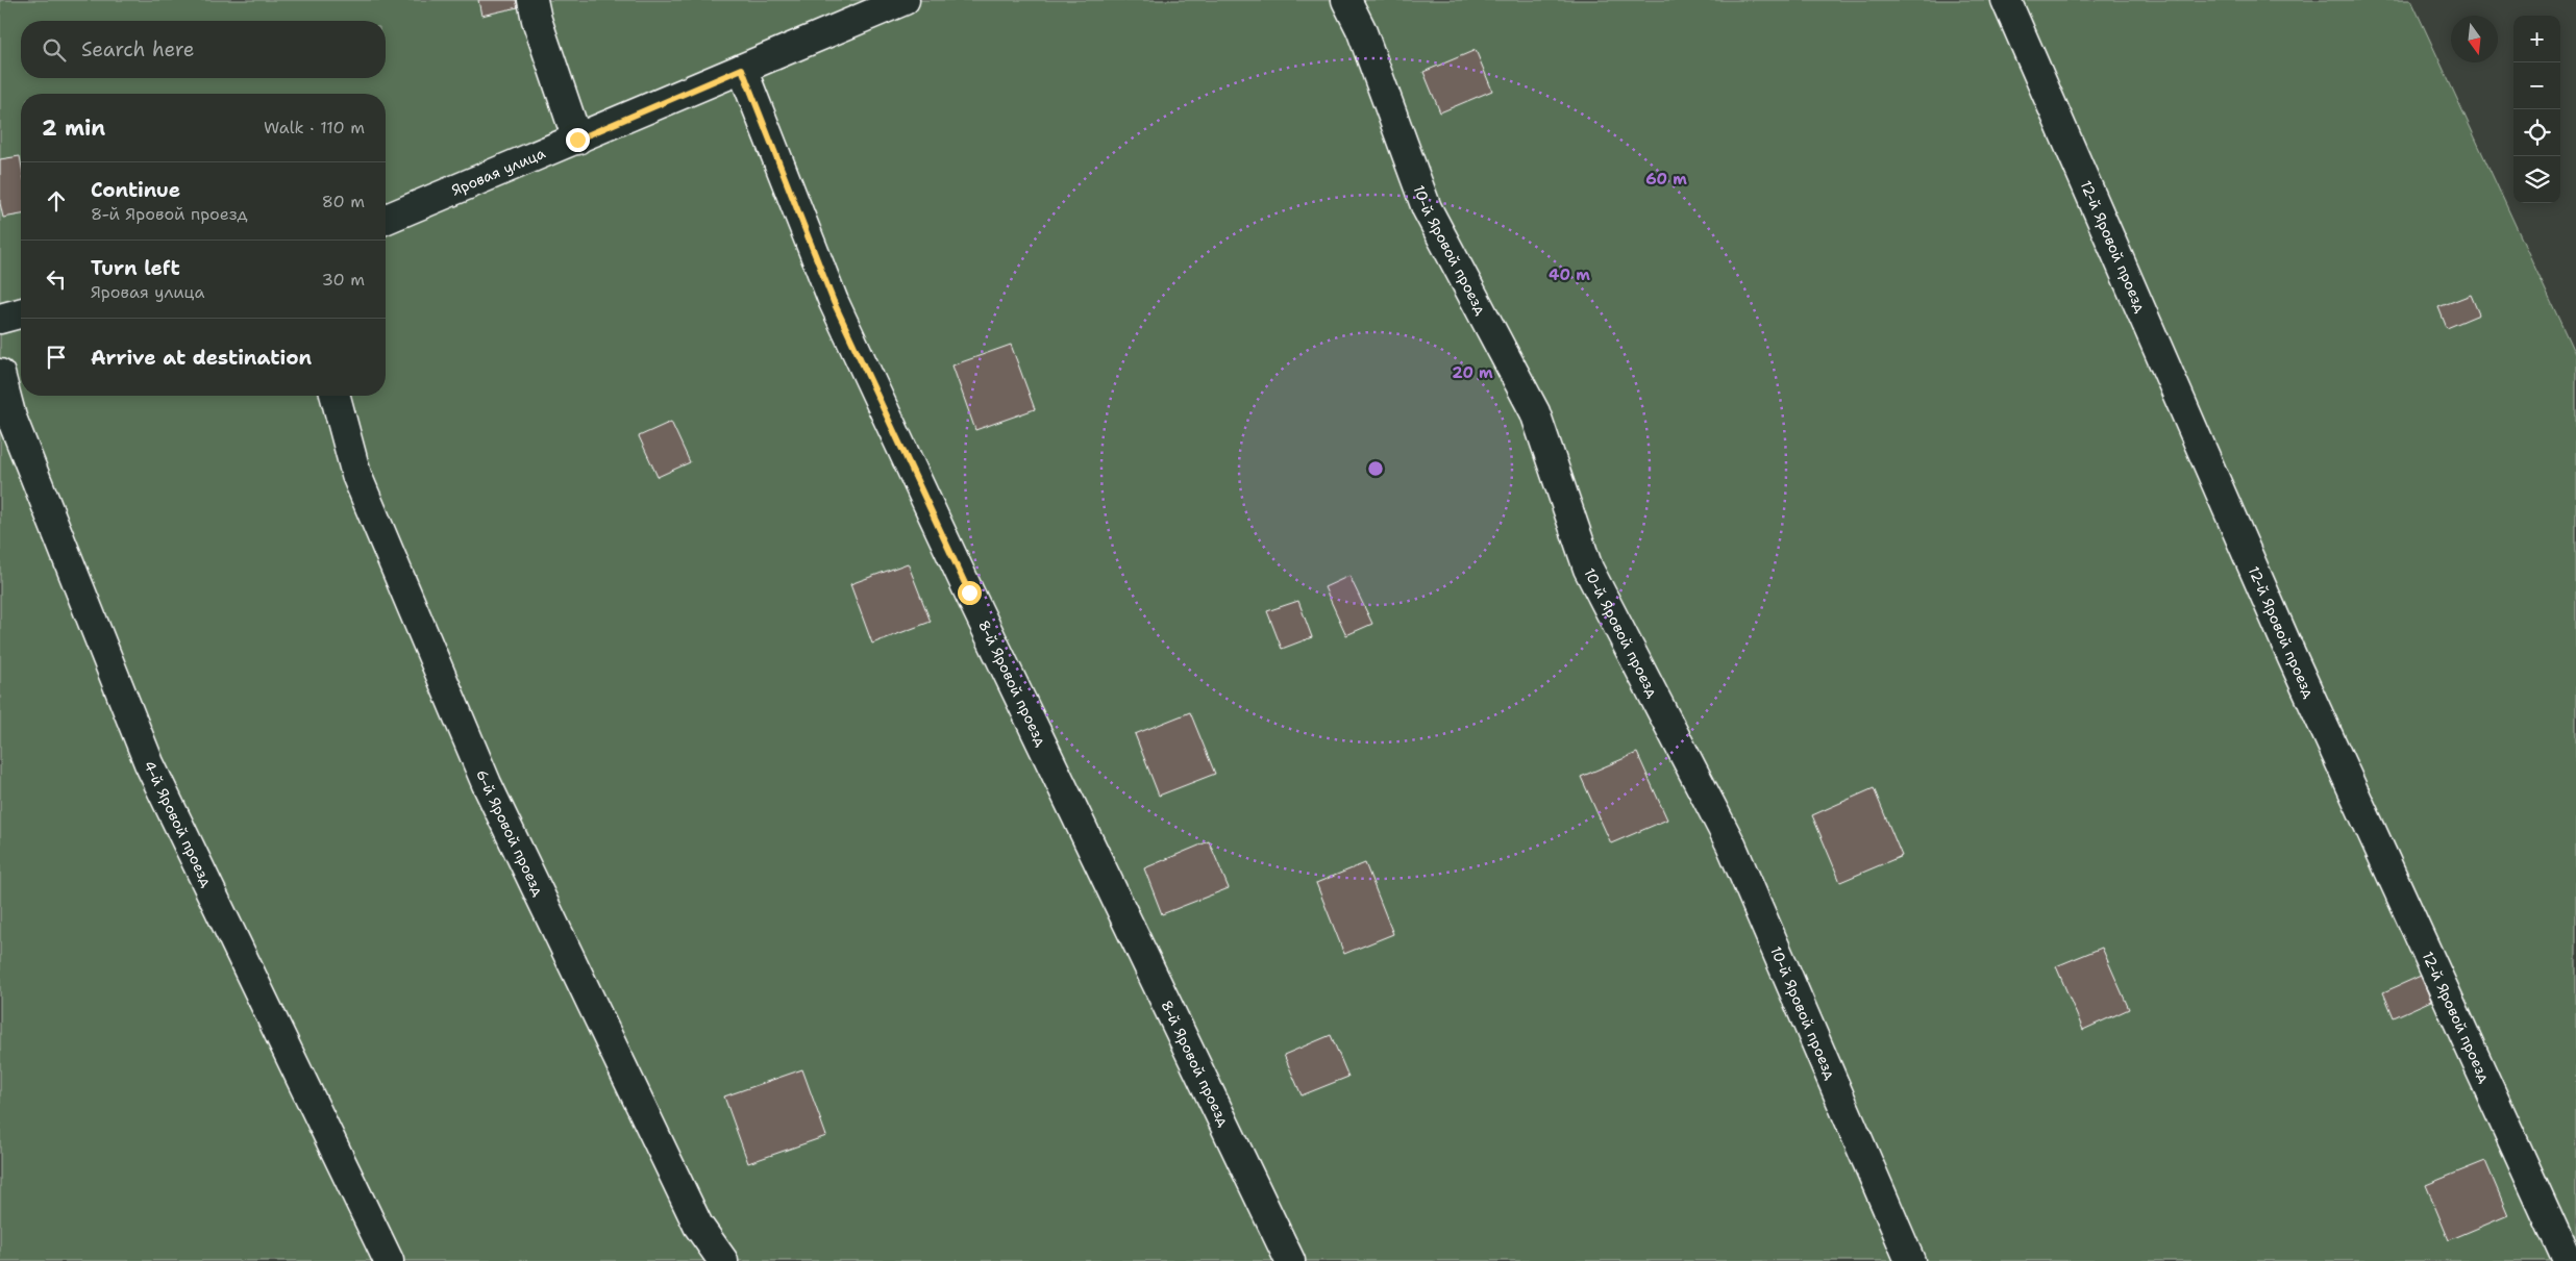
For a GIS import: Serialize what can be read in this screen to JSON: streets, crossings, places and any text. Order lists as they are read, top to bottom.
{
  "streets": {
    "street": [
      "Яровая улица",
      "12-й Яровой проезд",
      "10-й Яровой проезд",
      "8-й Яровой проезд",
      "4-й Яровой проезд",
      "6-й Яровой проезд"
    ]
  },
  "crossings": [
    ["Яровая улица", "8-й Яровой проезд"]
  ],
  "north": "bottom",
  "page": {
    "map_buttons": ["+", "−"],
    "search": "Search here",
    "heading": ["2 min", "Walk · 110 m"],
    "list": [
      ["Continue", "8-й Яровой проезд", "80 m"],
      ["Turn left", "Яровая улица", "30 m"],
      "Arrive at destination"
    ]
  },
  "rings": ["60 m", "40 m", "20 m"]
}
